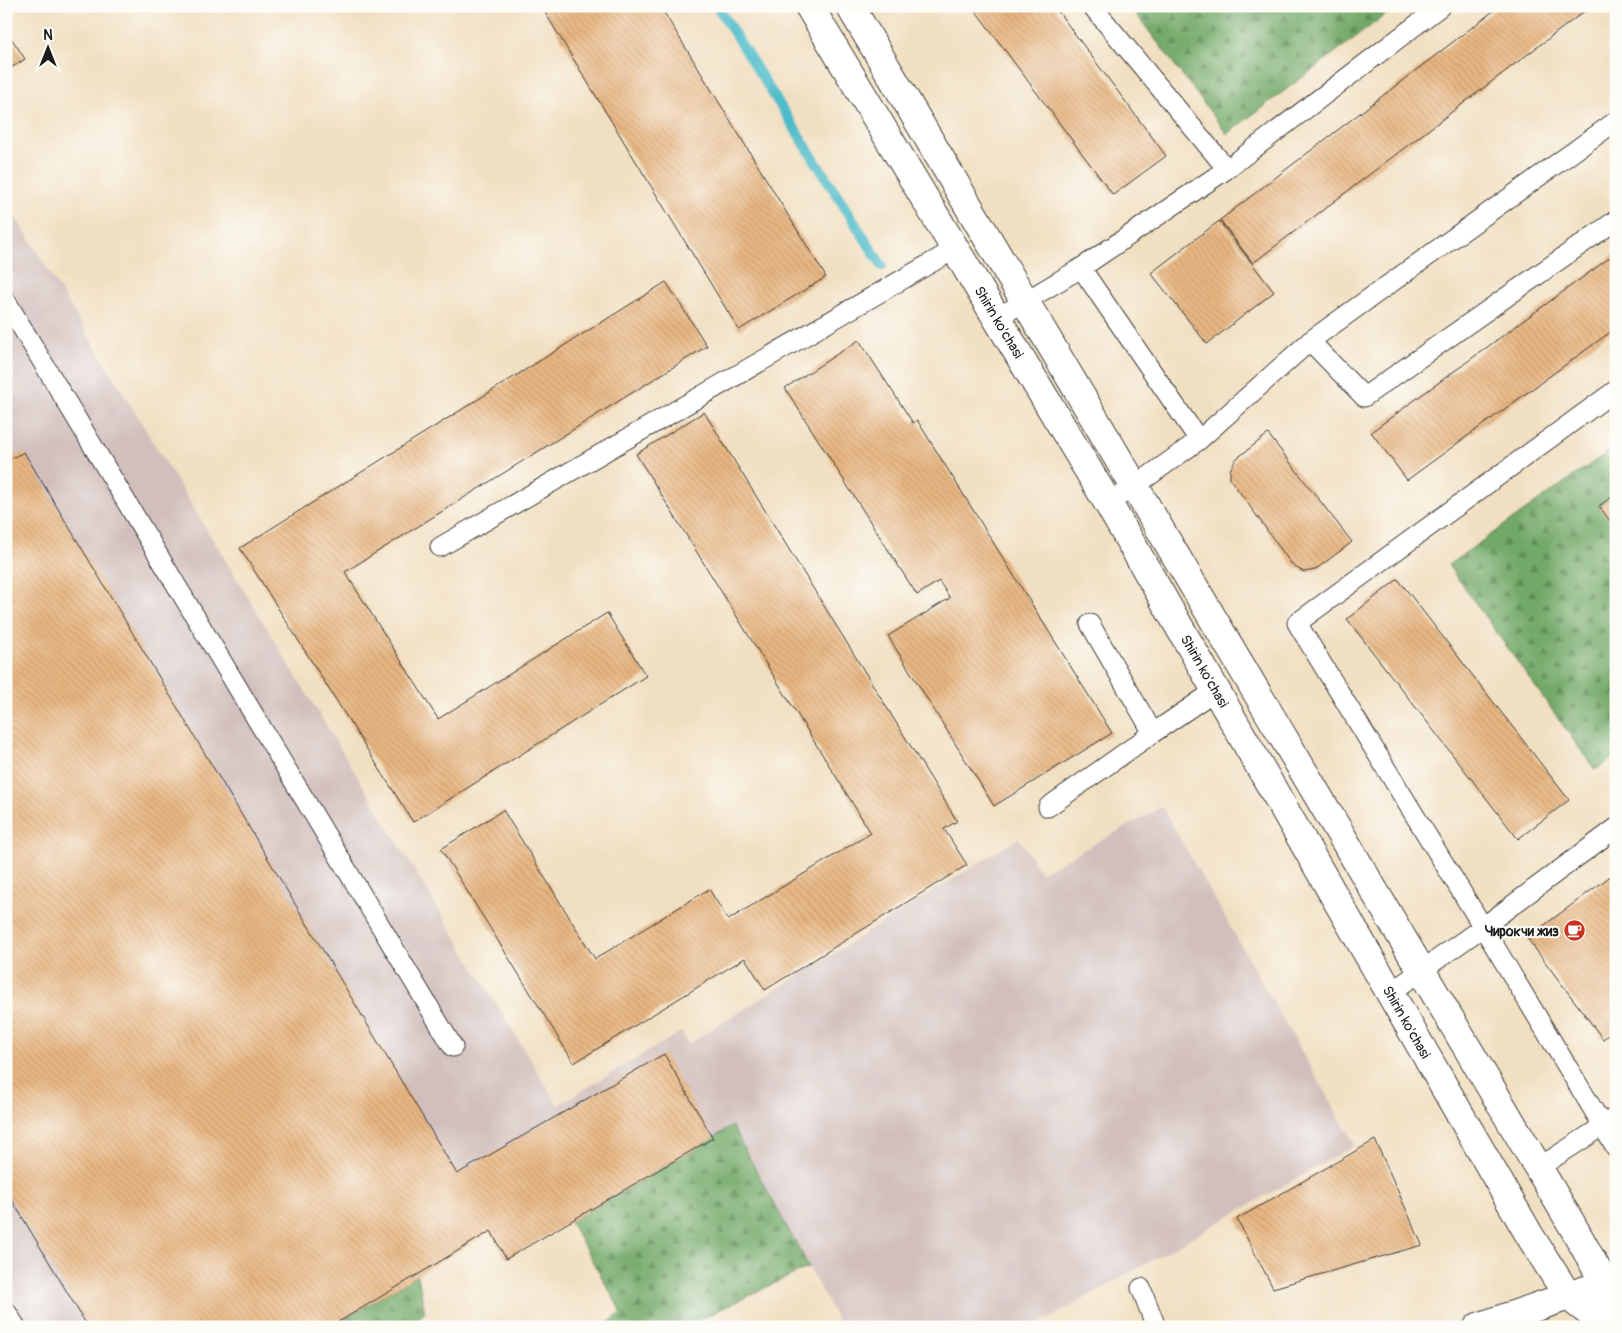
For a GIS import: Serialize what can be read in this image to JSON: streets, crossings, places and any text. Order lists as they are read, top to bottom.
{
  "streets": {
    "main road": ["Shirin ko'chasi"]
  },
  "places": {
    "cafe": ["Чирокчи жиз"]
  },
  "north": "top"
}
